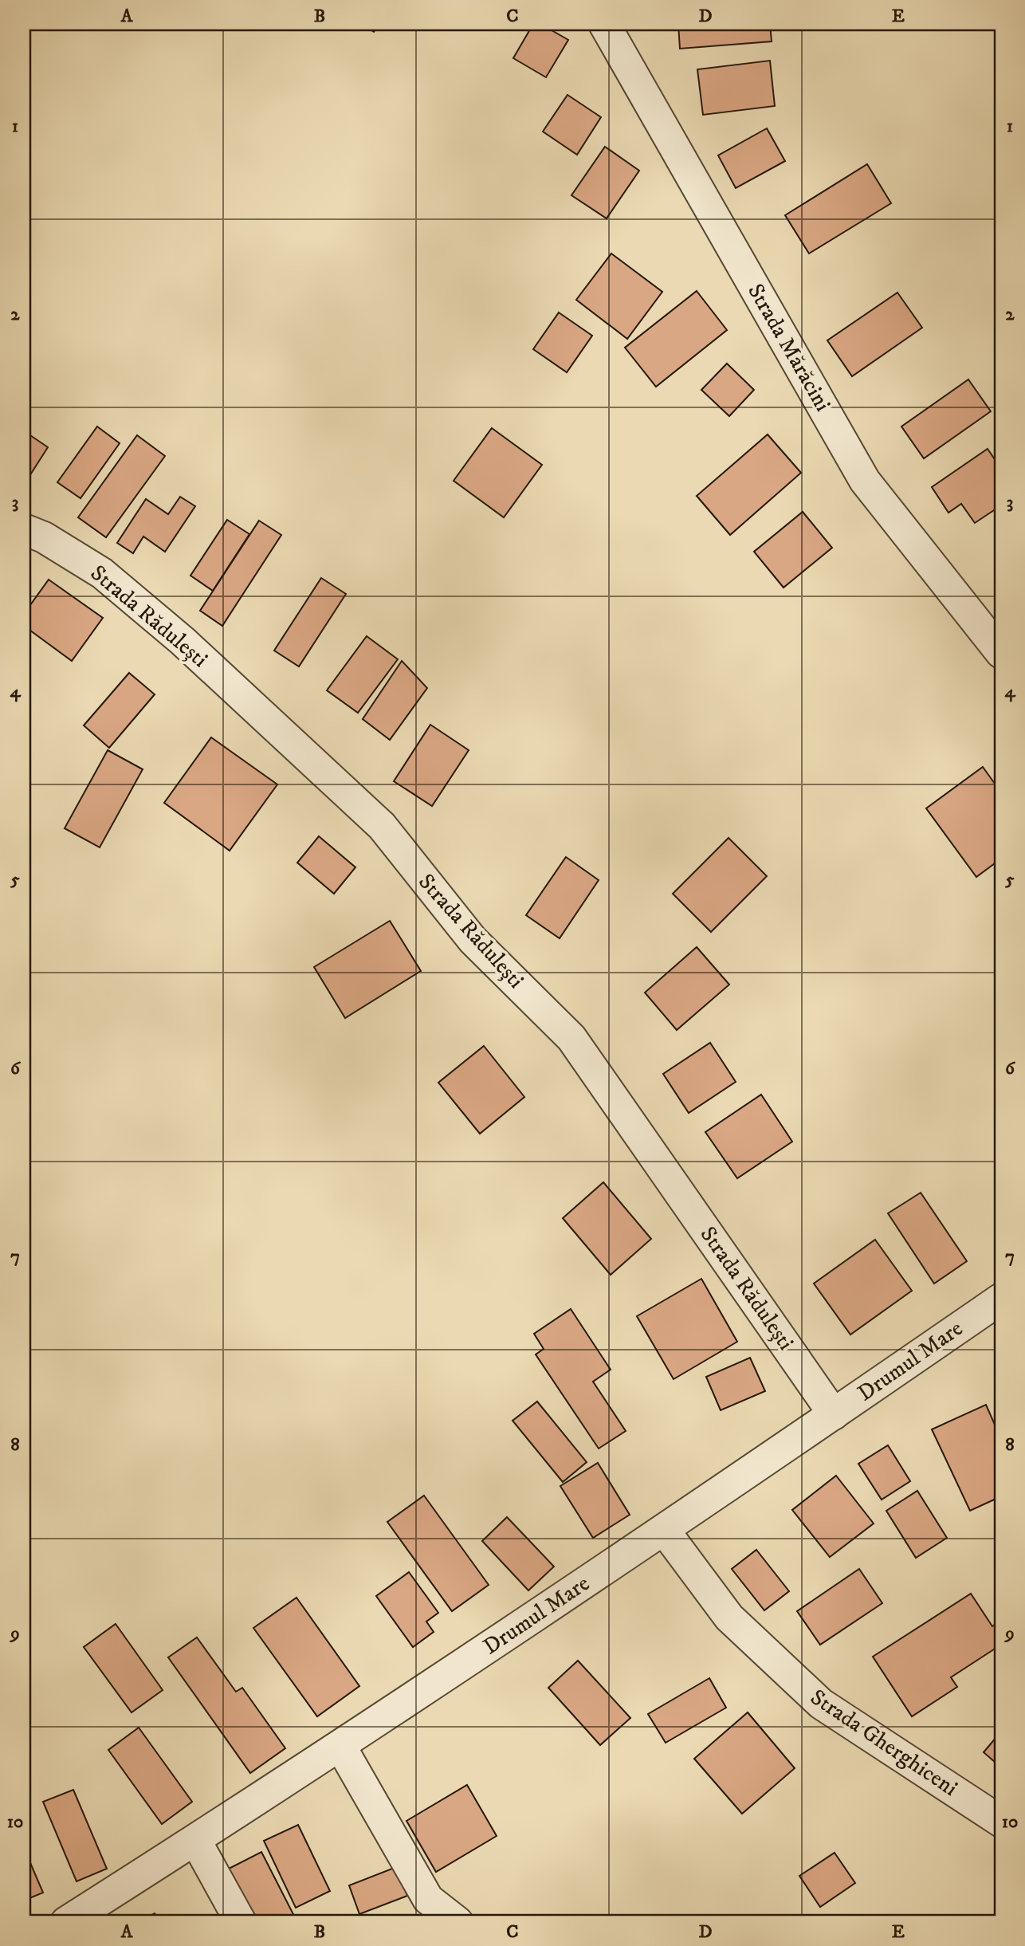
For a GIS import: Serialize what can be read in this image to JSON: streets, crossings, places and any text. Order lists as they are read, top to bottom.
{
  "streets": {
    "street": [
      "Strada Mărăcini",
      "Strada Rădulești",
      "Drumul Mare",
      "Strada Gherghiceni"
    ]
  },
  "crossings": [
    ["Strada Rădulești", "Drumul Mare"],
    ["Drumul Mare", "Strada Gherghiceni"]
  ],
  "grid": {
    "columns": [
      "A",
      "B",
      "C",
      "D",
      "E"
    ],
    "rows": [
      "1",
      "2",
      "3",
      "4",
      "5",
      "6",
      "7",
      "8",
      "9",
      "10"
    ]
  }
}
